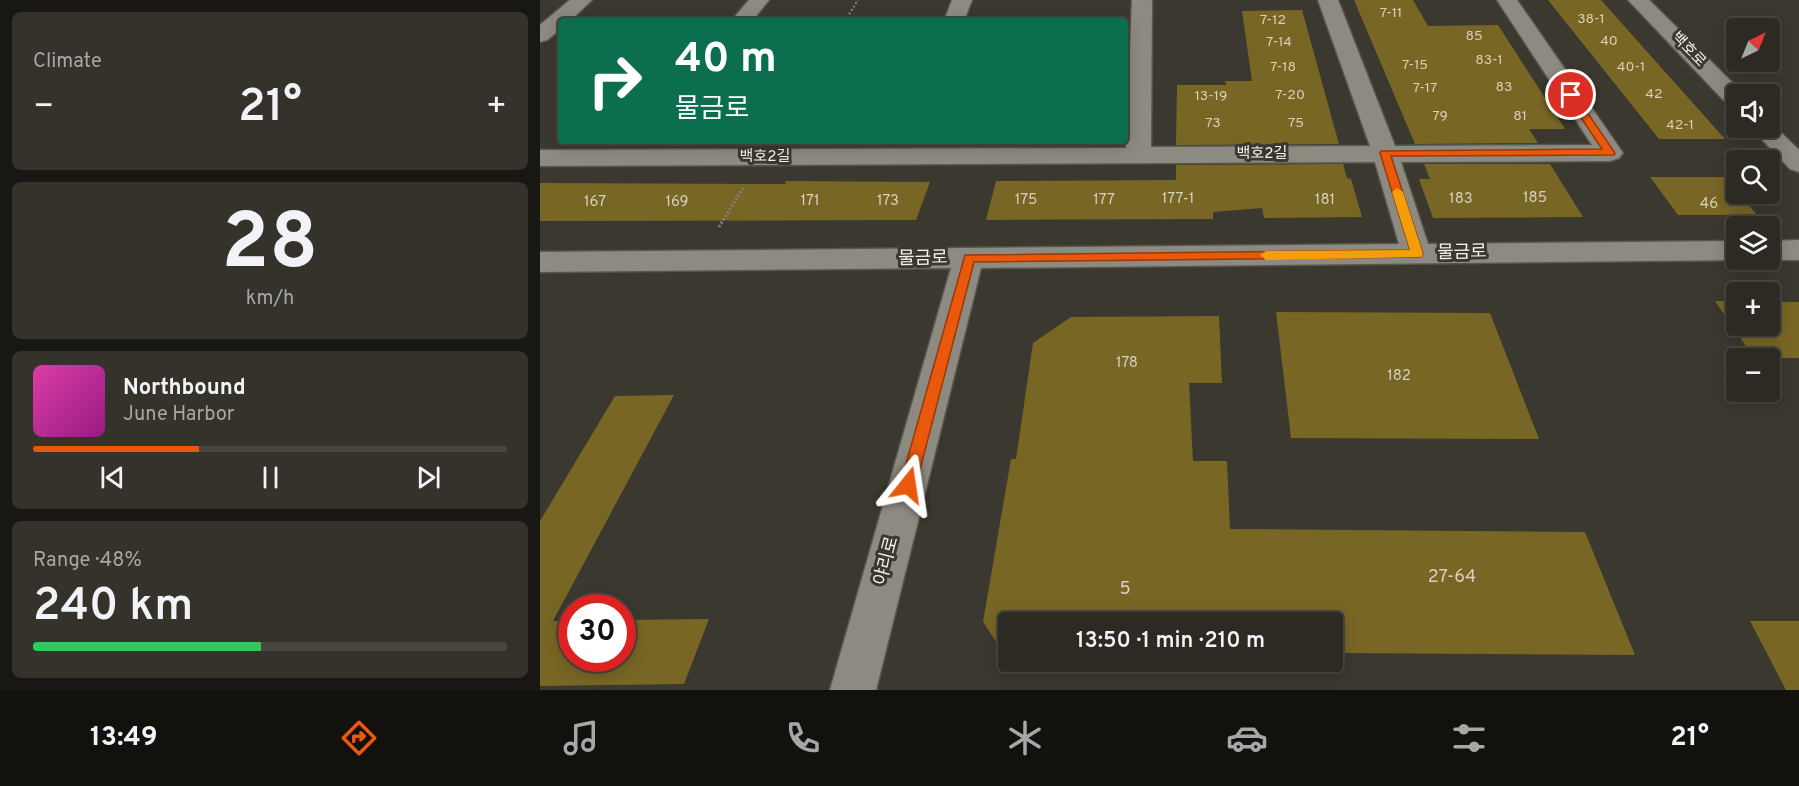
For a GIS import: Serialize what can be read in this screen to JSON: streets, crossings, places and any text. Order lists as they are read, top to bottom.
{
  "streets": {
    "street": [
      "백호로",
      "백호2길",
      "물금로",
      "야리로"
    ]
  },
  "crossings": [
    ["물금로", "야리로"]
  ],
  "house_numbers": [
    "7-11",
    "38-1",
    "7-12",
    "85",
    "40",
    "7-14",
    "83-1",
    "7-15",
    "7-18",
    "40-1",
    "83",
    "7-17",
    "42",
    "7-20",
    "13-19",
    "79",
    "81",
    "73",
    "75",
    "42-1",
    "185",
    "177-1",
    "183",
    "175",
    "177",
    "181",
    "171",
    "173",
    "167",
    "169",
    "46",
    "178",
    "182",
    "27-64",
    "5"
  ],
  "north": "top right",
  "page": {
    "tile": [
      "Climate",
      ["28", "km/h"],
      ["Range · 48%", "240 km"]
    ],
    "map_buttons": ["+", "−"],
    "turn": ["40 m", "물금로"],
    "heat": ["−", "21°", "+"],
    "song": ["Northbound", "June Harbor"],
    "limit": "30",
    "trip": "13:50 · 1 min · 210 m",
    "tabs": ["13:49", "21°"]
  }
}
